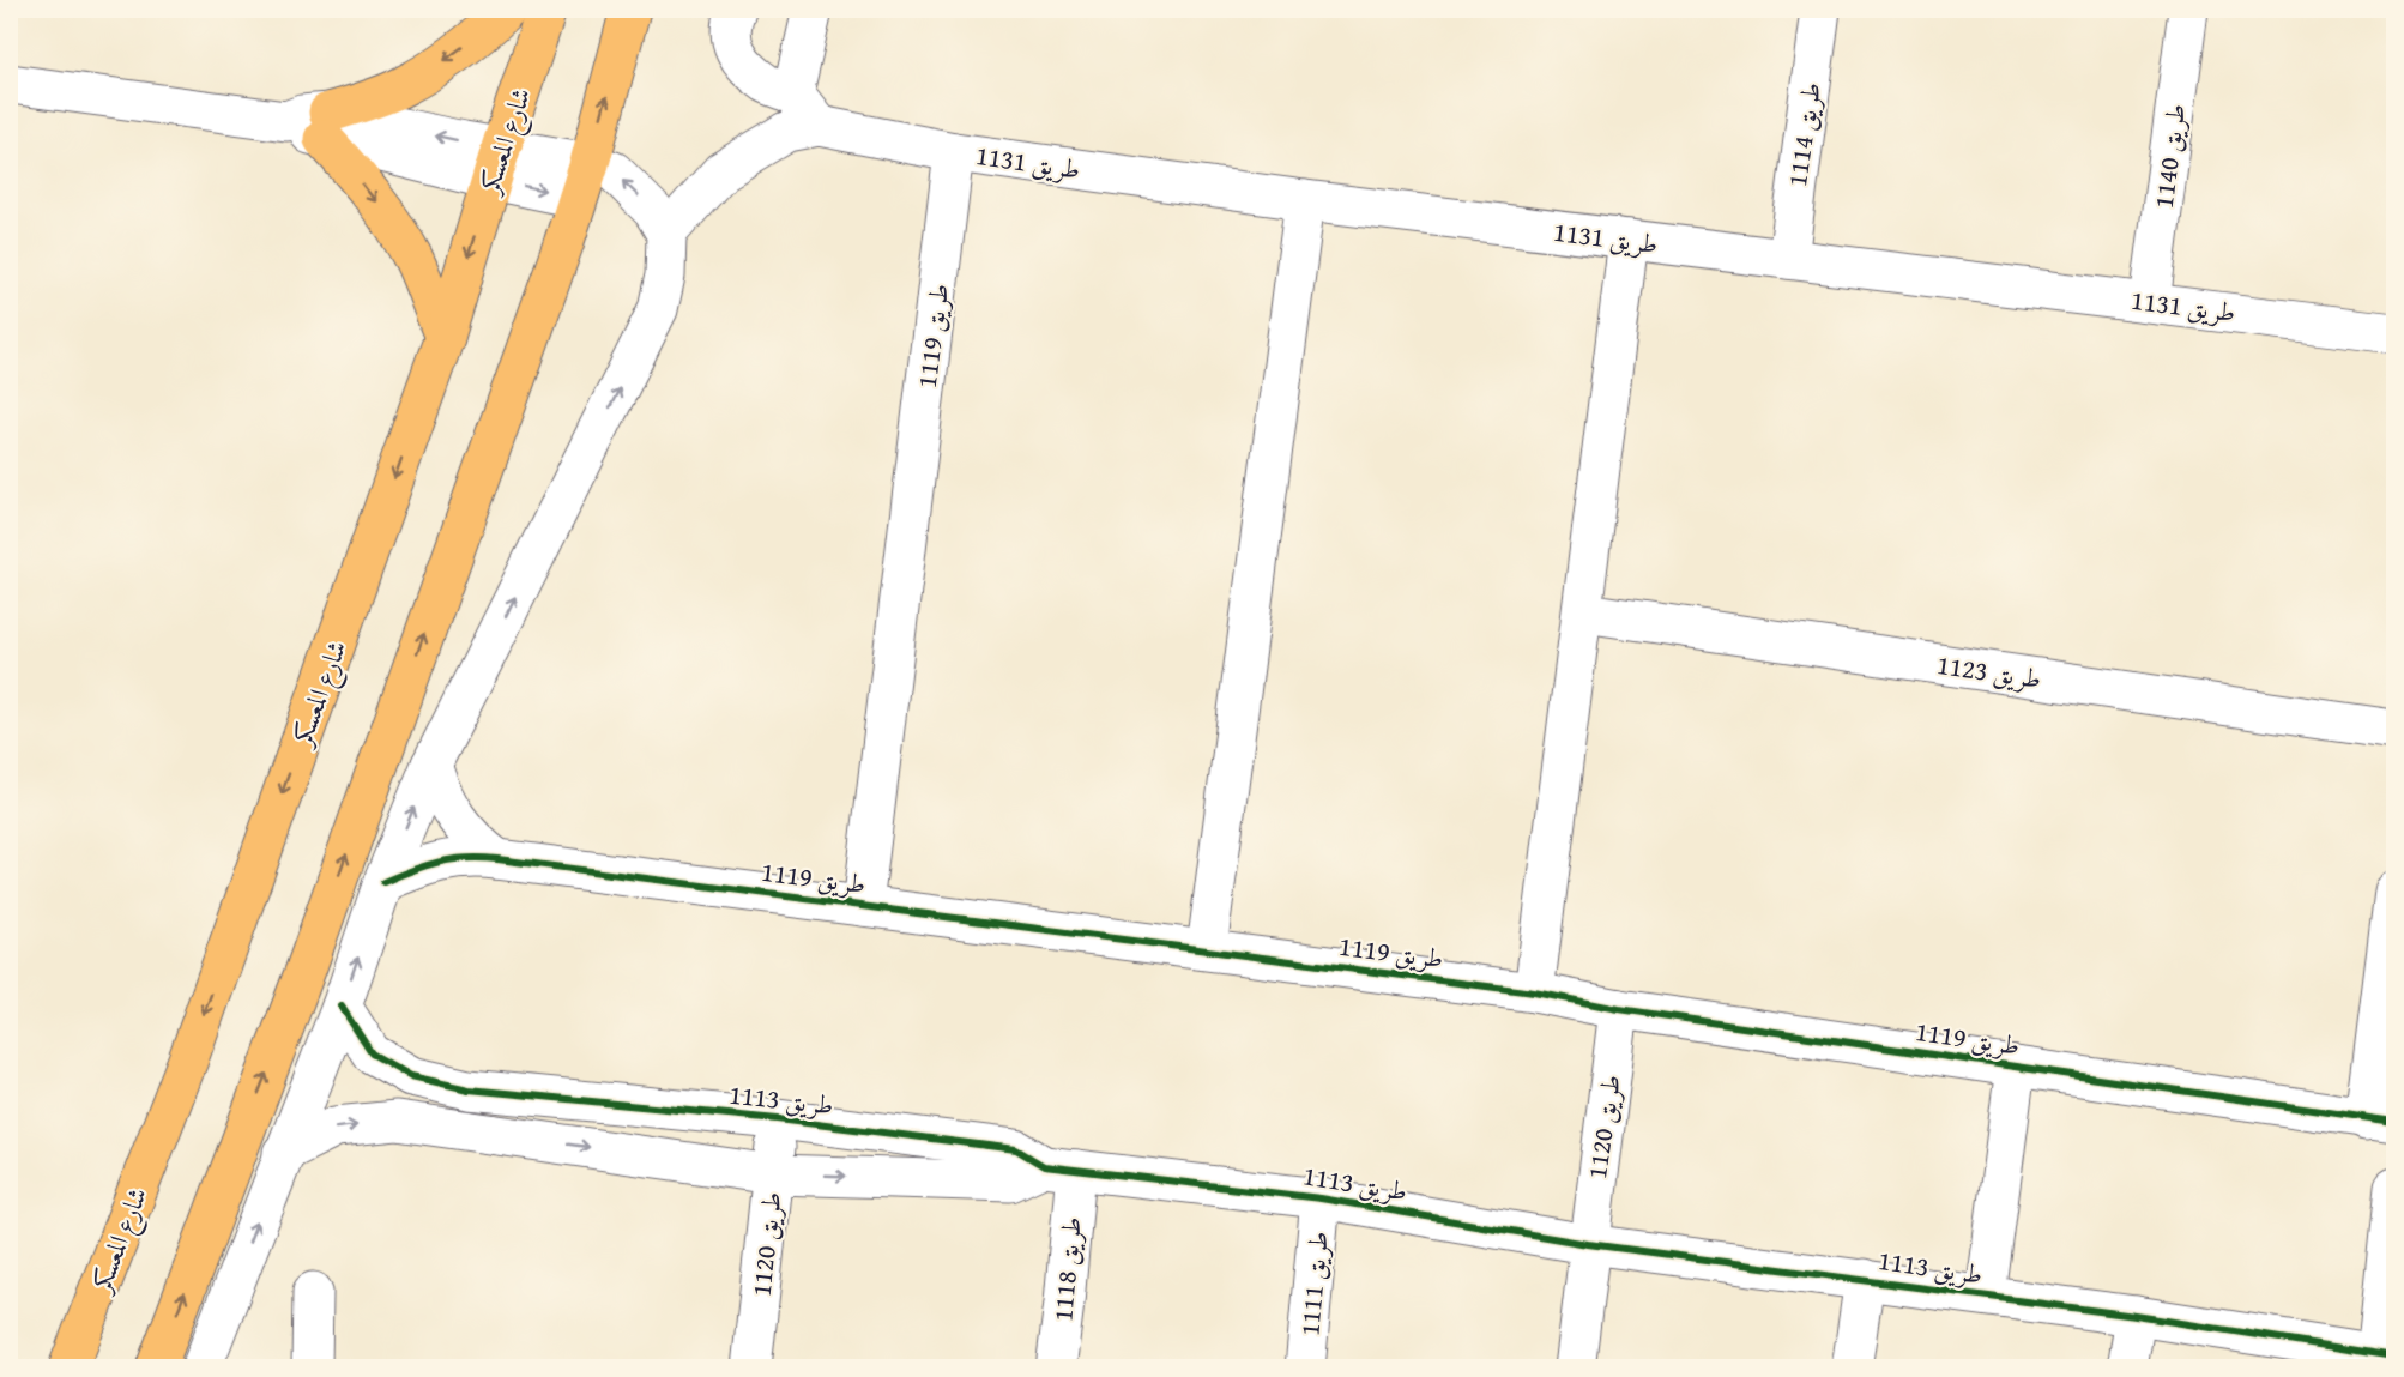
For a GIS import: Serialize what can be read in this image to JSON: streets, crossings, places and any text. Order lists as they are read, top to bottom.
{
  "streets": {
    "main road": ["شارع المعسكر"],
    "street": [
      "طريق 1114",
      "طريق 1140",
      "طريق 1131",
      "طريق 1119",
      "طريق 1123",
      "طريق 1113",
      "طريق 1120",
      "طريق 1118",
      "طريق 1111"
    ]
  },
  "crossings": [
    ["طريق 1114", "طريق 1131"],
    ["طريق 1140", "طريق 1131"],
    ["طريق 1131", "طريق 1119"],
    ["طريق 1119", "طريق 1120"],
    ["طريق 1113", "طريق 1120"],
    ["طريق 1113", "طريق 1118"],
    ["طريق 1113", "طريق 1111"]
  ]
}
